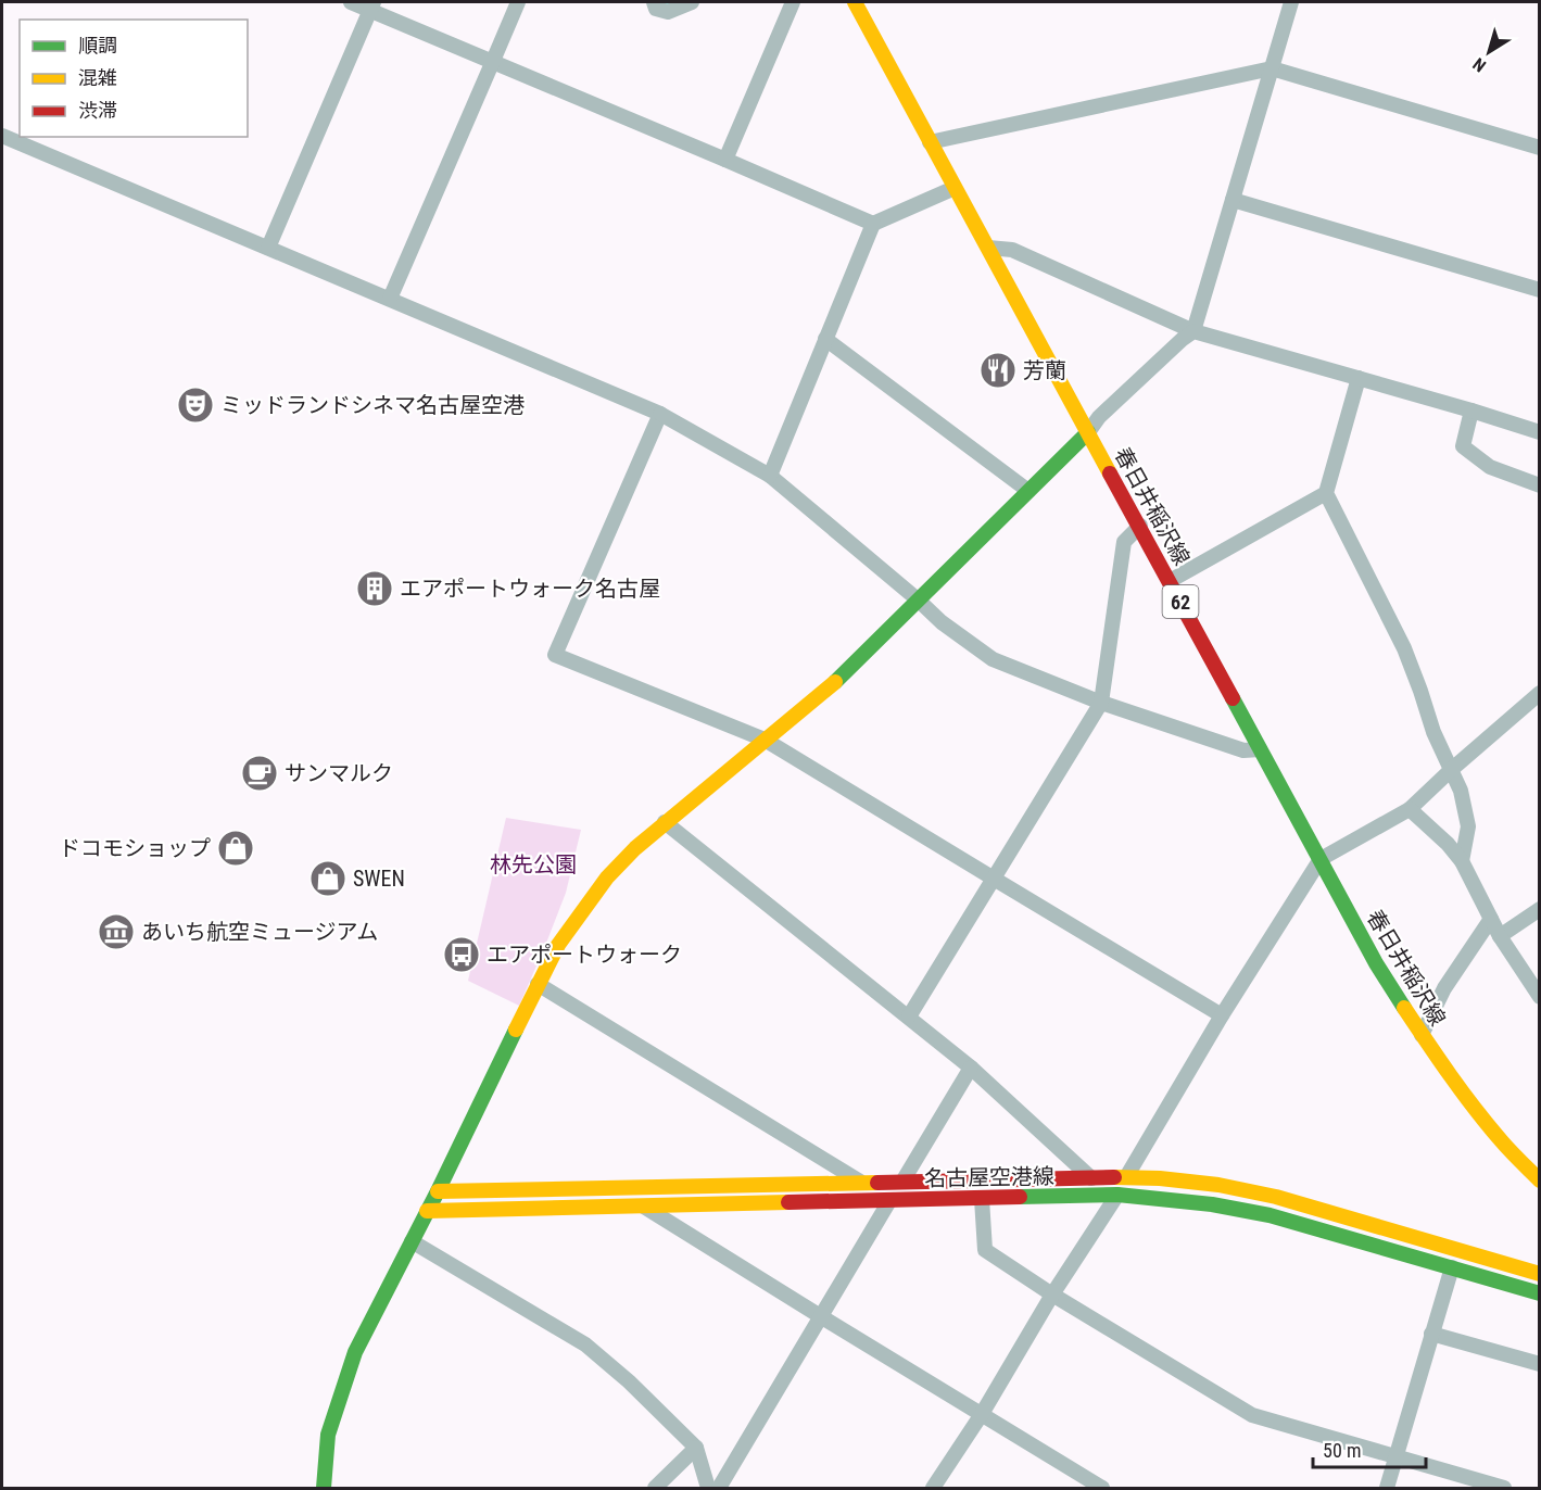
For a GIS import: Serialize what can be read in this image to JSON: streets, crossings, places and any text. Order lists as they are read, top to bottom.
{
  "streets": {
    "main road": ["春日井稲沢線", "62", "名古屋空港線"]
  },
  "parks": ["林先公園"],
  "places": {
    "restaurant": ["芳蘭"],
    "theatre": ["ミッドランドシネマ名古屋空港"],
    "building": ["エアポートウォーク名古屋"],
    "cafe": ["サンマルク"],
    "shop": ["ドコモショップ", "SWEN"],
    "museum": ["あいち航空ミュージアム"],
    "bus stop": ["エアポートウォーク"]
  },
  "legend": ["順調", "混雑", "渋滞"],
  "scale_bar": "50 m",
  "north": "bottom left"
}
